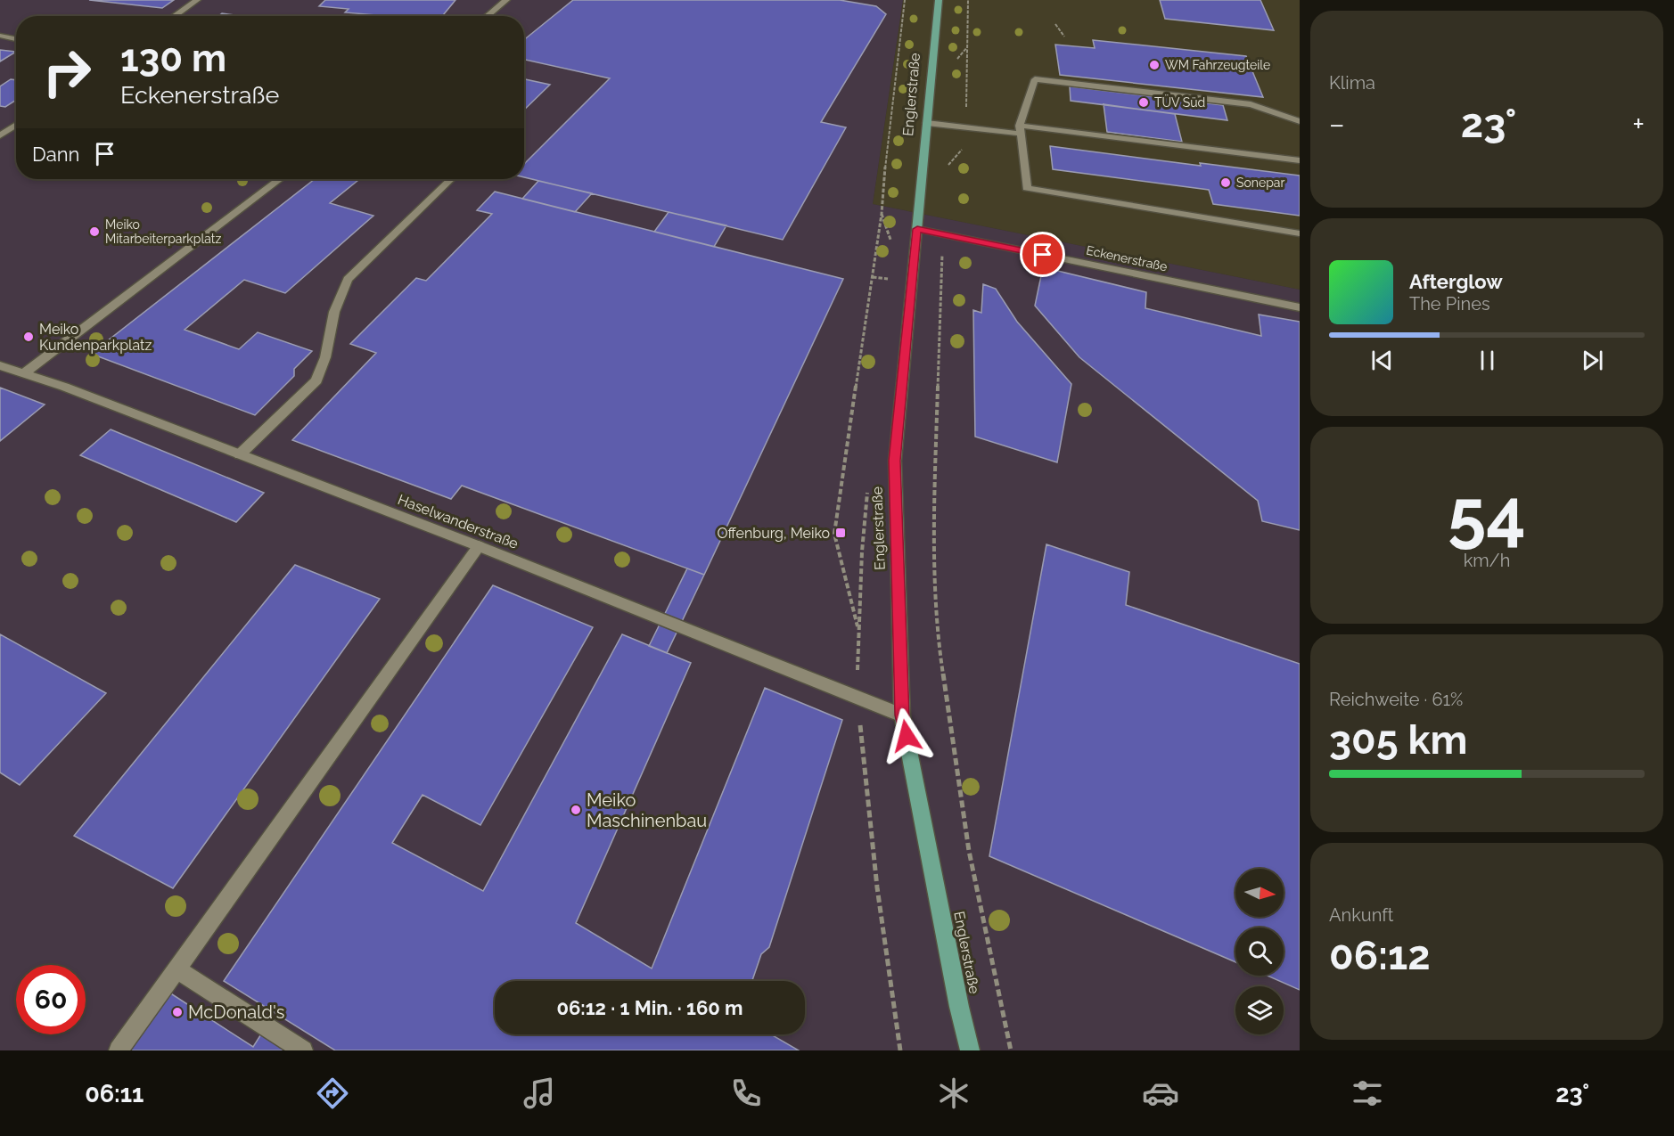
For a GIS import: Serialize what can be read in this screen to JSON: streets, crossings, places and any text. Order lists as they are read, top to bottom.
{
  "streets": {
    "main road": ["Englerstraße"],
    "street": ["Eckenerstraße", "Haselwanderstraße"]
  },
  "crossings": [
    ["Englerstraße", "Eckenerstraße"],
    ["Englerstraße", "Haselwanderstraße"]
  ],
  "places": {
    "other": [
      "WM Fahrzeugteile",
      "TÜV Süd",
      "Sonepar",
      "Meiko Mitarbeiterparkplatz",
      "Meiko Kundenparkplatz",
      "Meiko Maschinenbau",
      "McDonald's"
    ],
    "transit": ["Offenburg, Meiko"]
  },
  "north": "right",
  "page": {
    "tile": [
      "Klima",
      ["54", "km/h"],
      ["Reichweite · 61%", "305 km"],
      ["Ankunft", "06:12"]
    ],
    "turn": ["130 m", "Eckenerstraße"],
    "heat": ["−", "23°", "+"],
    "then": "Dann",
    "song": ["Afterglow", "The Pines"],
    "limit": "60",
    "trip": "06:12 · 1 Min. · 160 m",
    "tabs": ["06:11", "23°"]
  }
}
